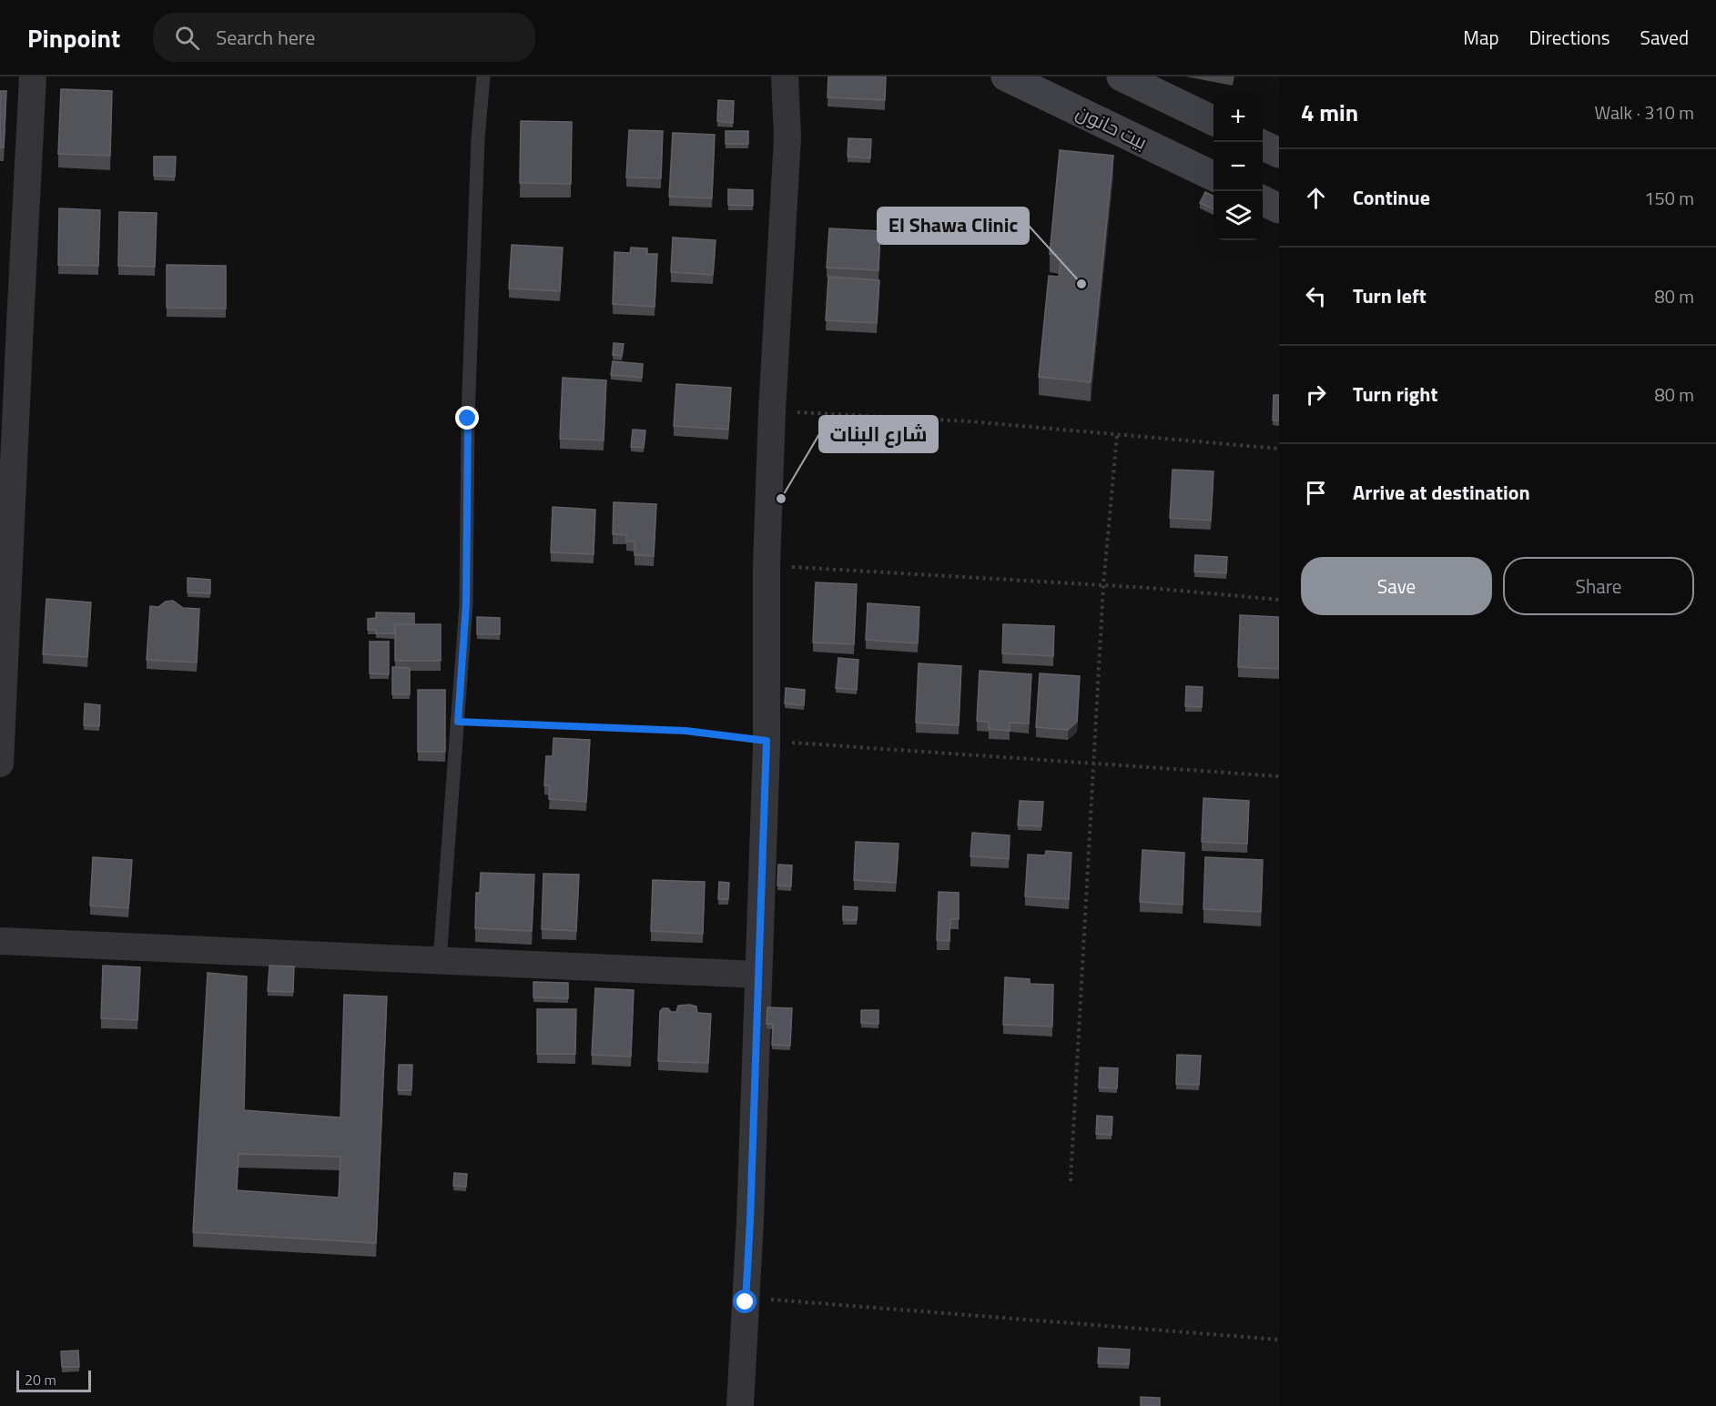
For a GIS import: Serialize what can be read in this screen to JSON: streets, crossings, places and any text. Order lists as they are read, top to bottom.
{
  "streets": {
    "main road": ["بيت حانون"]
  },
  "places": ["El Shawa Clinic", "شارع البنات"],
  "scale_bar": "20 m",
  "page": {
    "header": "Pinpoint",
    "search": "Search here",
    "nav": ["Map", "Directions", "Saved"],
    "heading": ["4 min", "Walk · 310 m"],
    "map_buttons": ["+", "−"],
    "list": [
      ["Continue", "150 m"],
      ["Turn left", "80 m"],
      ["Turn right", "80 m"],
      "Arrive at destination"
    ],
    "buttons": ["Save", "Share"],
    "scale": "20 m"
  }
}
